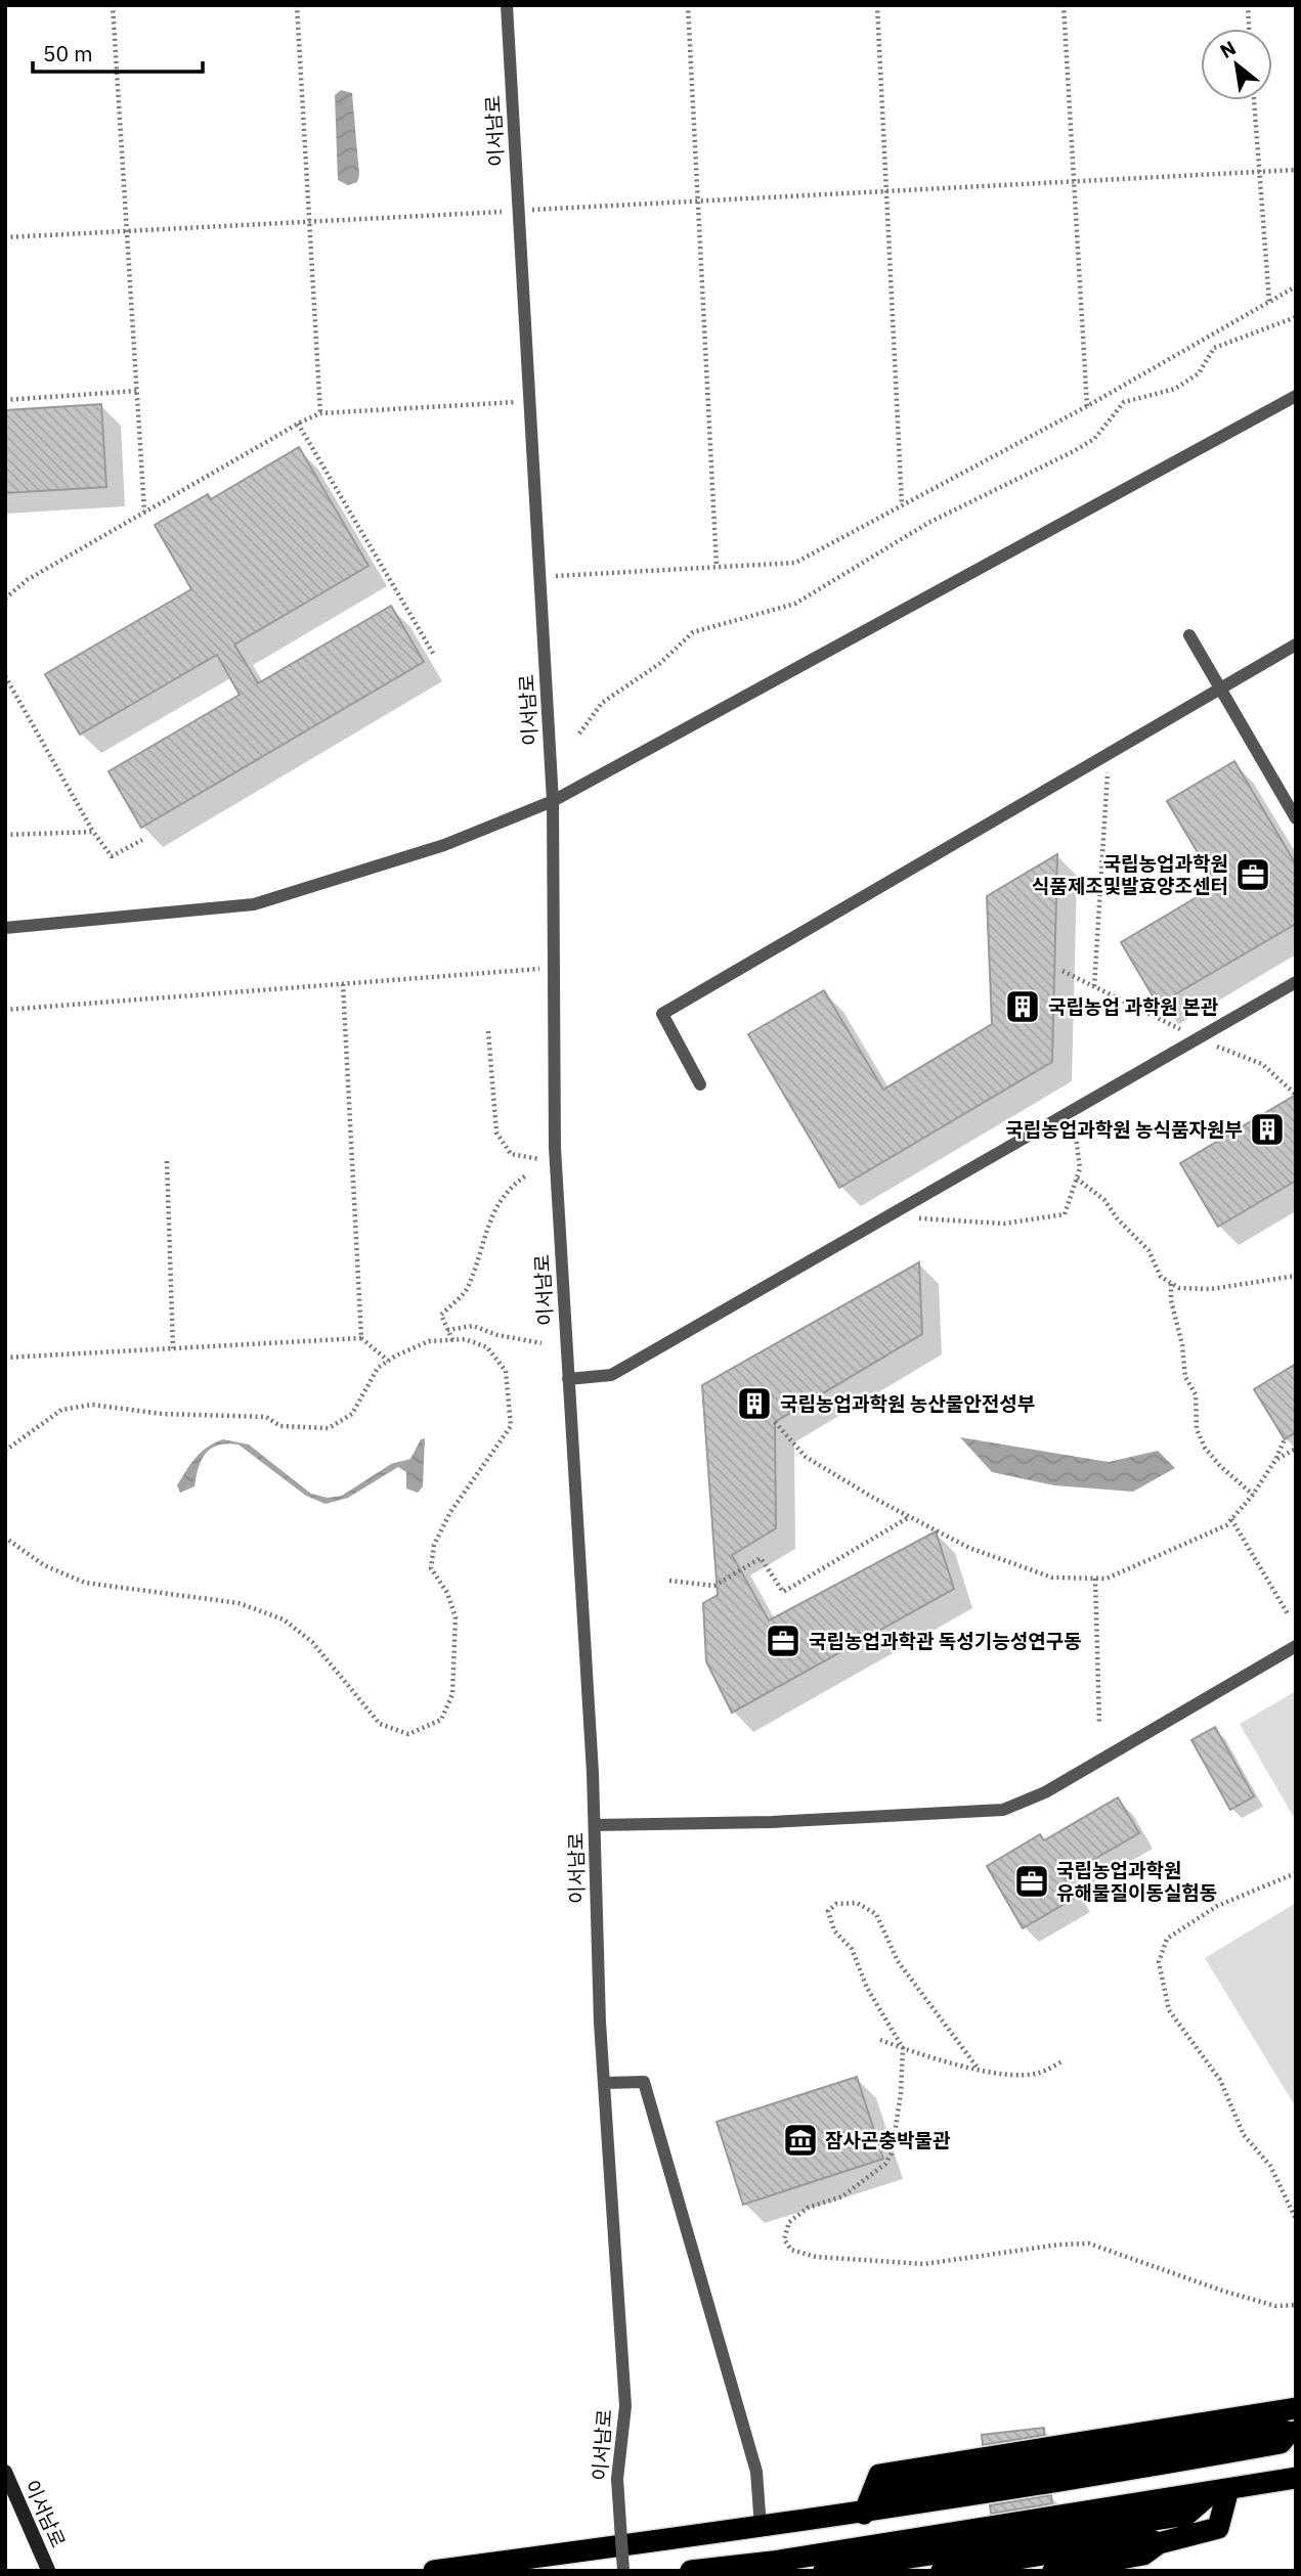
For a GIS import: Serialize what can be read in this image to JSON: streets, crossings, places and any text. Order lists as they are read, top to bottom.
{
  "streets": {
    "main road": ["이서남로"]
  },
  "places": {
    "office": ["국립농업과학원 식품제조및발효양조센터", "국립농업과학관 독성기능성연구동", "국립농업과학원 유해물질이동실험동"],
    "building": ["국립농업 과학원 본관", "국립농업과학원 농식품자원부", "국립농업과학원 농산물안전성부"],
    "museum": ["잠사곤충박물관"]
  },
  "scale_bar": "50 m",
  "north": "top left"
}
